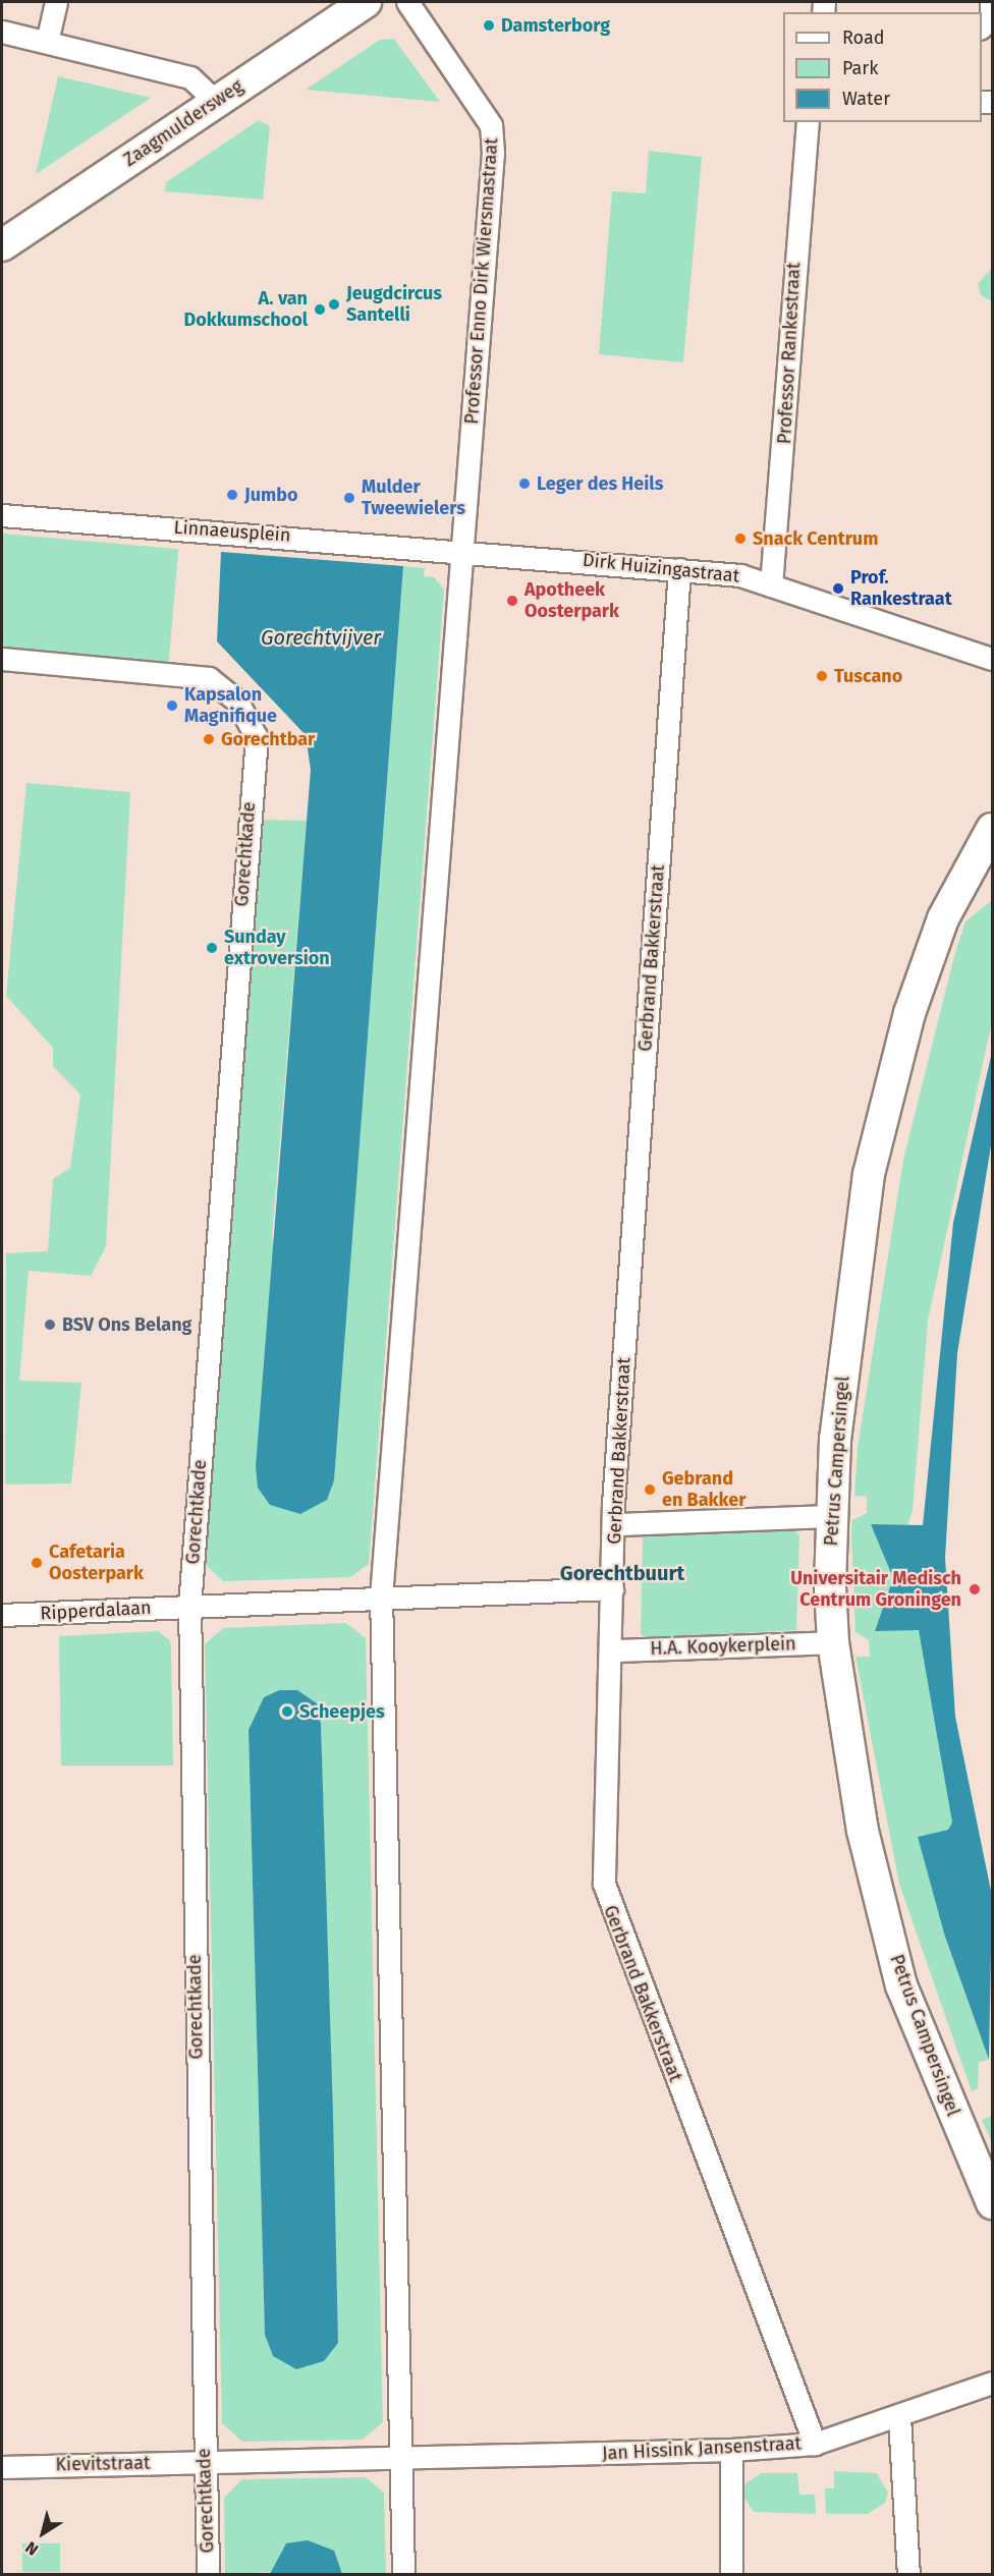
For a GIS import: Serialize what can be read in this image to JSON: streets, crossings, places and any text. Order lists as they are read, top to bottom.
{
  "streets": {
    "main road": ["Zaagmuldersweg", "Petrus Campersingel"],
    "street": [
      "Professor Enno Dirk Wiersmastraat",
      "Professor Rankestraat",
      "Linnaeusplein",
      "Dirk Huizingastraat",
      "Gorechtkade",
      "Gerbrand Bakkerstraat",
      "Ripperdalaan",
      "H.A. Kooykerplein",
      "Jan Hissink Jansenstraat",
      "Kievitstraat"
    ]
  },
  "crossings": [
    ["Professor Enno Dirk Wiersmastraat", "Linnaeusplein"],
    ["Professor Enno Dirk Wiersmastraat", "Dirk Huizingastraat"],
    ["Professor Rankestraat", "Dirk Huizingastraat"],
    ["Linnaeusplein", "Dirk Huizingastraat"],
    ["Dirk Huizingastraat", "Gerbrand Bakkerstraat"],
    ["Gorechtkade", "Ripperdalaan"],
    ["Gorechtkade", "Jan Hissink Jansenstraat"],
    ["Gorechtkade", "Kievitstraat"],
    ["Gerbrand Bakkerstraat", "H.A. Kooykerplein"],
    ["Gerbrand Bakkerstraat", "Jan Hissink Jansenstraat"],
    ["Petrus Campersingel", "H.A. Kooykerplein"],
    ["Jan Hissink Jansenstraat", "Kievitstraat"]
  ],
  "districts": ["Gorechtbuurt"],
  "water": ["Gorechtvijver"],
  "places": [
    "Damsterborg",
    "Jeugdcircus Santelli",
    "A. van Dokkumschool",
    "Leger des Heils",
    "Jumbo",
    "Mulder Tweewielers",
    "Snack Centrum",
    "Prof. Rankestraat",
    "Apotheek Oosterpark",
    "Tuscano",
    "Kapsalon Magnifique",
    "Gorechtbar",
    "Sunday extroversion",
    "BSV Ons Belang",
    "Gebrand en Bakker",
    "Cafetaria Oosterpark",
    "Universitair Medisch Centrum Groningen",
    "Scheepjes"
  ],
  "legend": ["Road", "Park", "Water"],
  "north": "bottom left"
}
